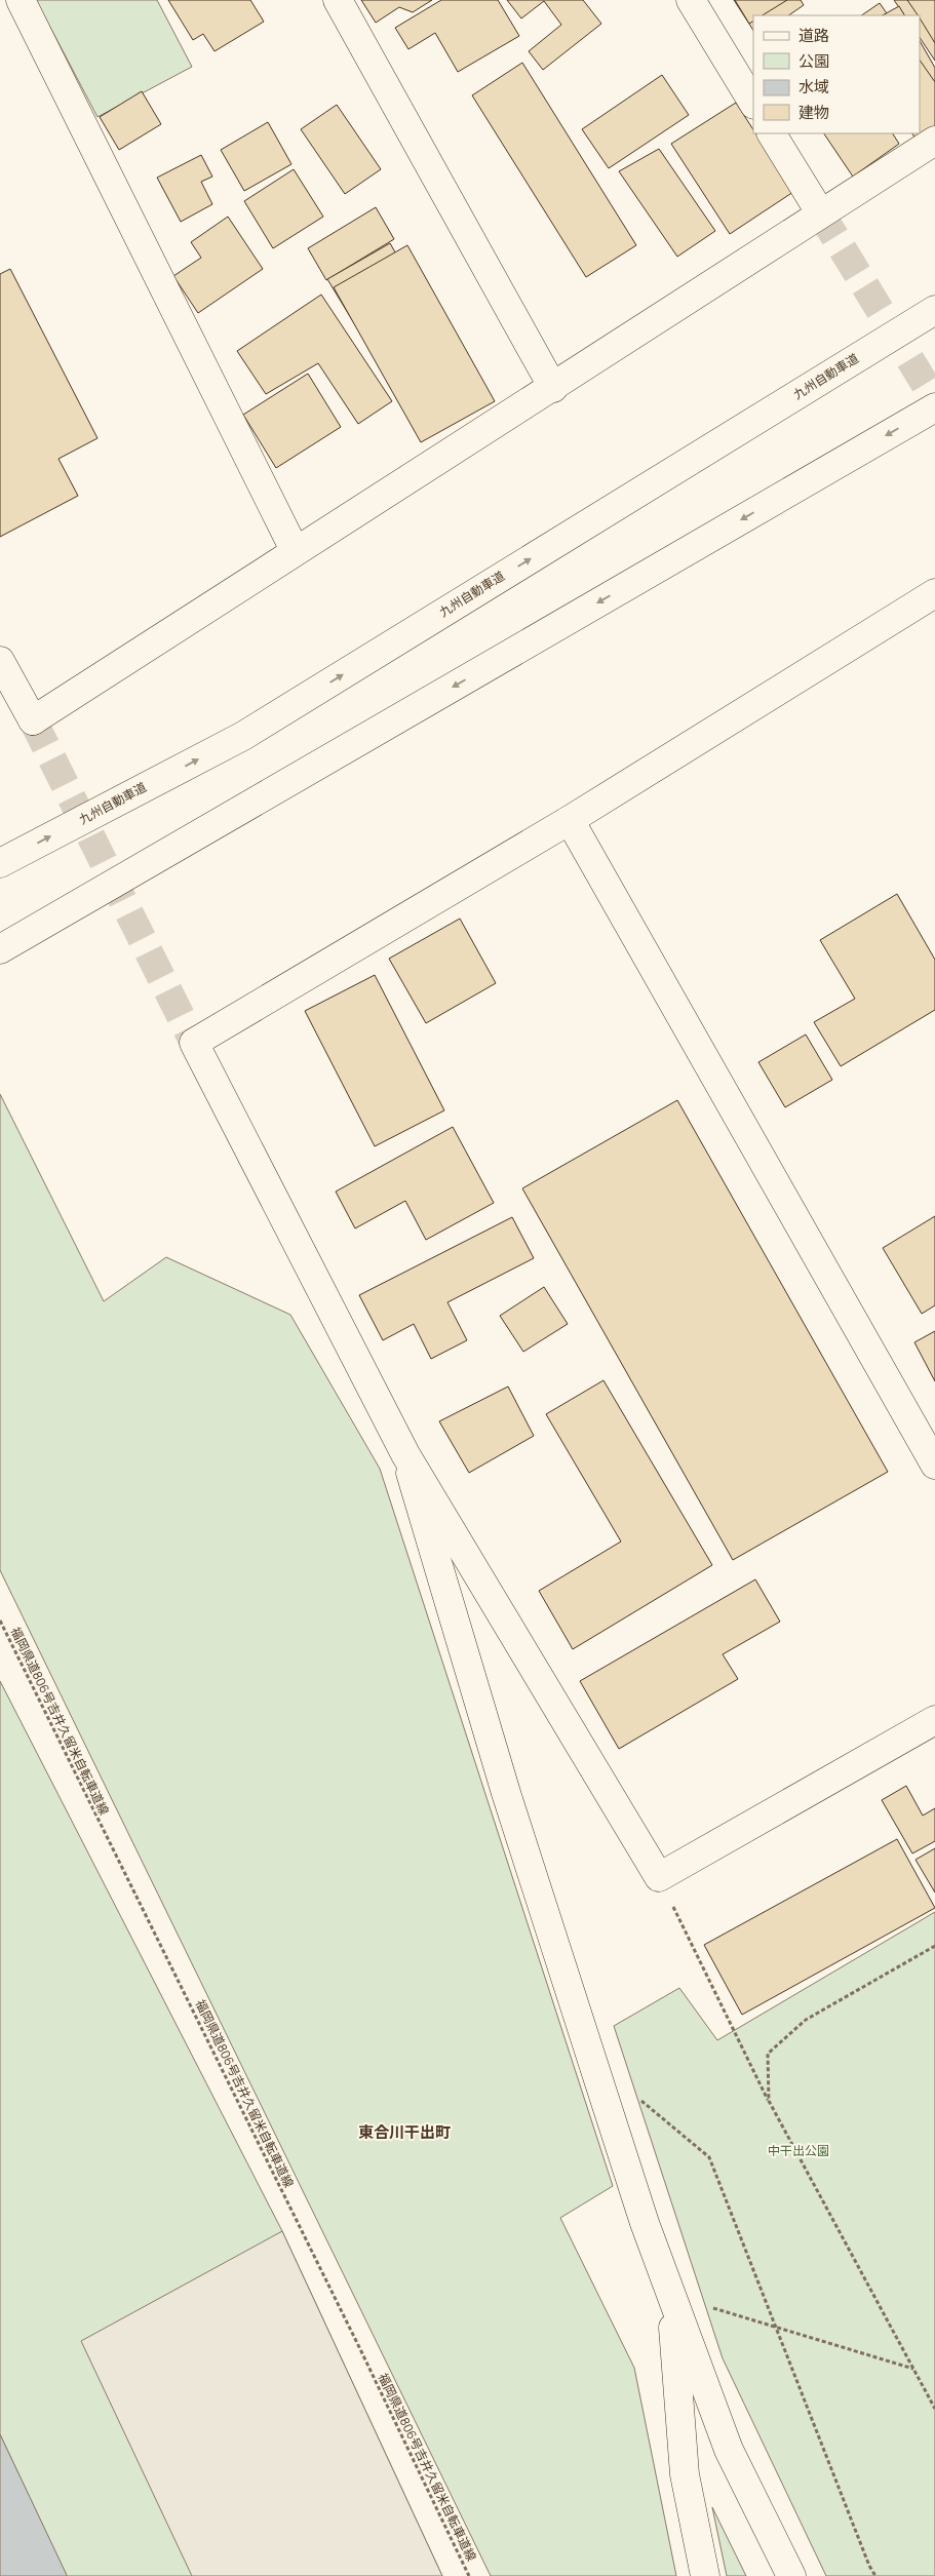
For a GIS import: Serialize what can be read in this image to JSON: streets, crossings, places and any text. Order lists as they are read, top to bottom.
{
  "streets": {
    "main road": ["九州自動車道"],
    "path": ["福岡県道806号吉井久留米自転車道線"]
  },
  "districts": ["東合川干出町"],
  "parks": ["中干出公園"],
  "legend": [
    "道路",
    "公園",
    "水域",
    "建物"
  ]
}
